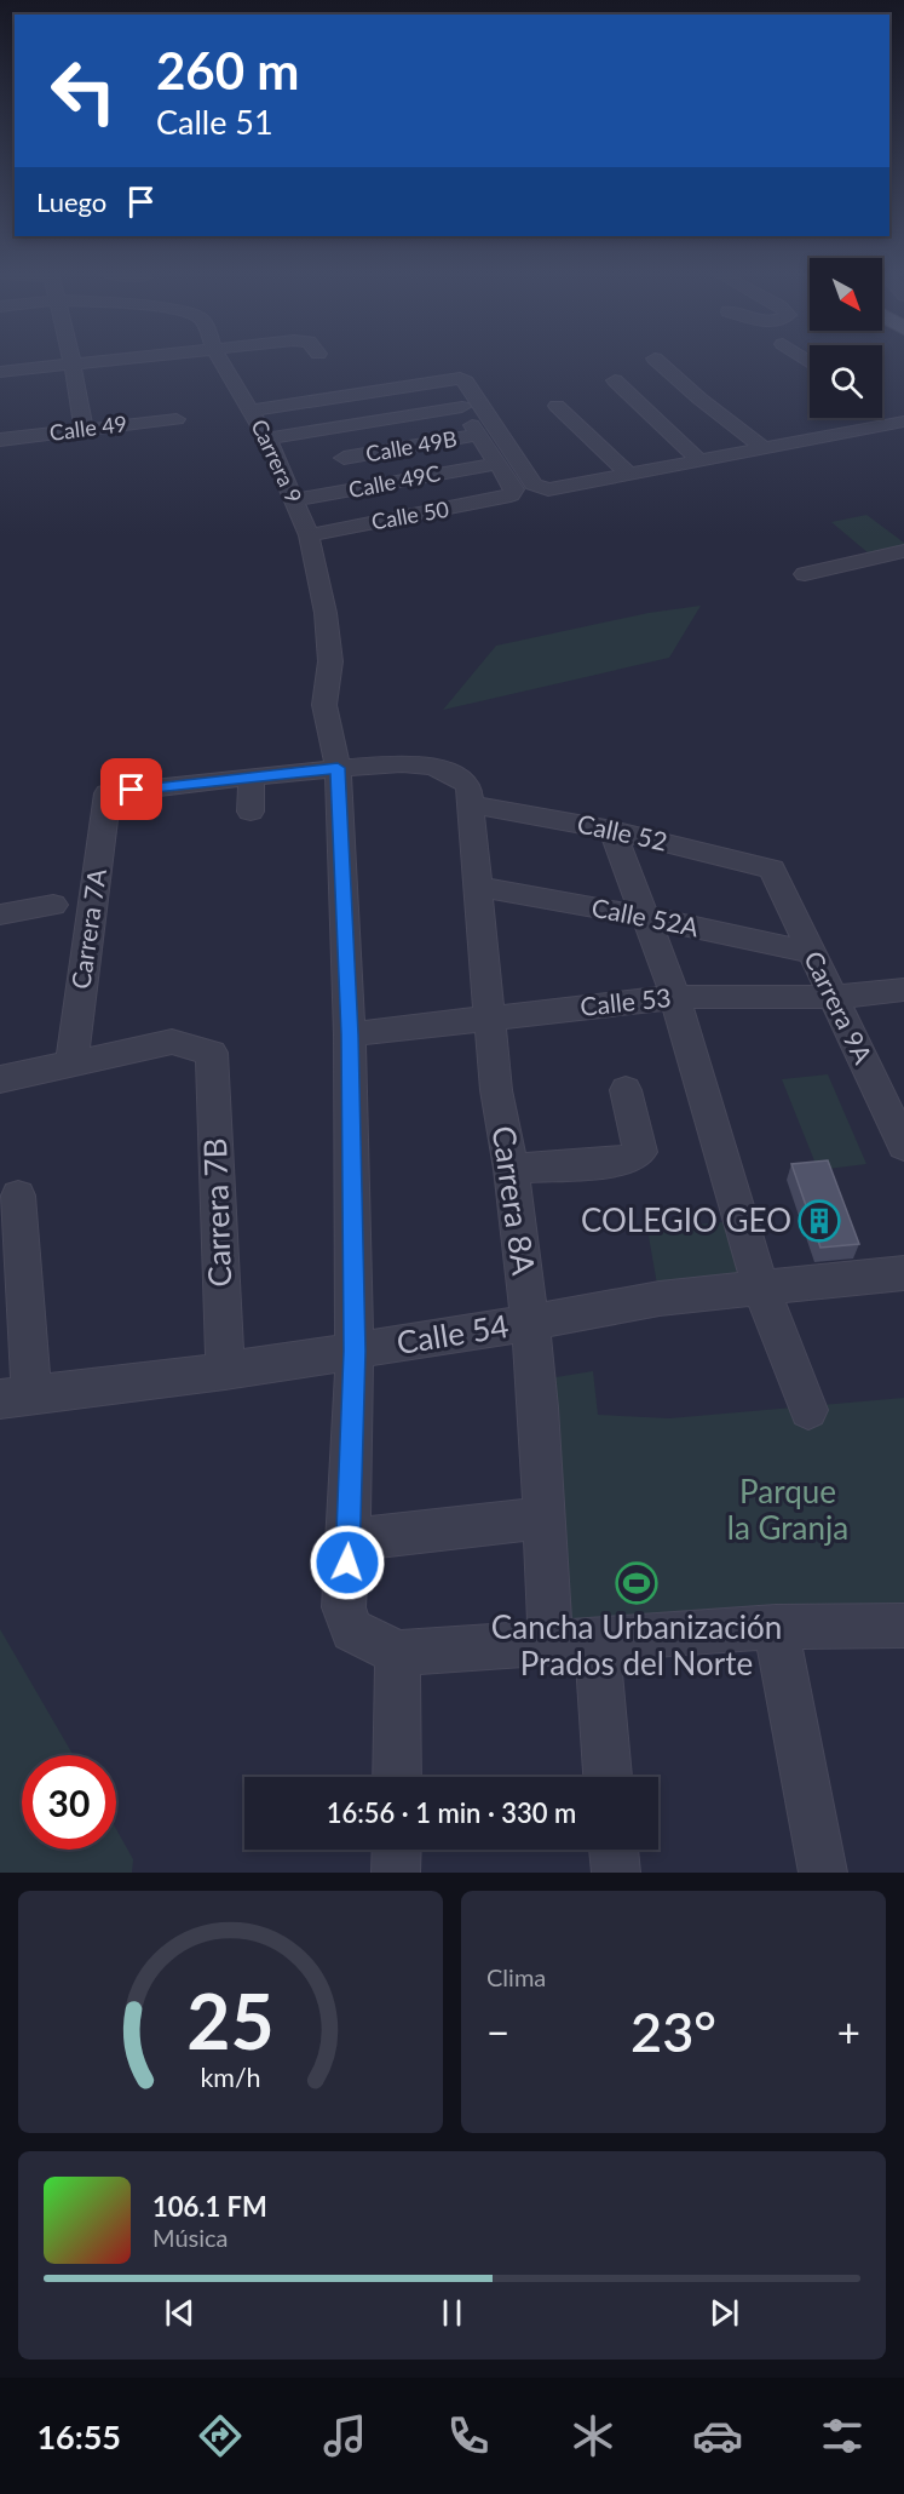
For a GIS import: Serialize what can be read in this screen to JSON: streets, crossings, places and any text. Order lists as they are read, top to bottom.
{
  "streets": {
    "street": [
      "Calle 49",
      "Calle 49B",
      "Carrera 9",
      "Calle 49C",
      "Calle 50",
      "Calle 52",
      "Calle 52A",
      "Carrera 7A",
      "Calle 53",
      "Carrera 9A",
      "Carrera 8A",
      "Carrera 7B",
      "Calle 54"
    ]
  },
  "crossings": [
    ["Carrera 9", "Calle 49C"],
    ["Carrera 9", "Calle 50"],
    ["Carrera 9", "Calle 53"],
    ["Carrera 9", "Calle 54"],
    ["Calle 49C", "Calle 50"],
    ["Calle 52", "Carrera 9A"],
    ["Calle 52", "Carrera 8A"],
    ["Calle 52A", "Carrera 9A"],
    ["Calle 52A", "Carrera 8A"],
    ["Carrera 7A", "Carrera 7B"],
    ["Calle 53", "Carrera 9A"],
    ["Calle 53", "Carrera 8A"],
    ["Carrera 8A", "Calle 54"],
    ["Carrera 7B", "Calle 54"]
  ],
  "parks": ["Parque la Granja"],
  "places": {
    "building": ["COLEGIO GEO"],
    "sports": ["Cancha Urbanización Prados del Norte"]
  },
  "north": "bottom right",
  "page": {
    "turn": ["260 m", "Calle 51"],
    "then": "Luego",
    "limit": "30",
    "trip": "16:56 · 1 min · 330 m",
    "tile": "Clima",
    "heat": ["−", "23°", "+"],
    "song": ["106.1 FM", "Música"],
    "tabs": "16:55",
    "gauge": ["25", "km/h"]
  }
}
